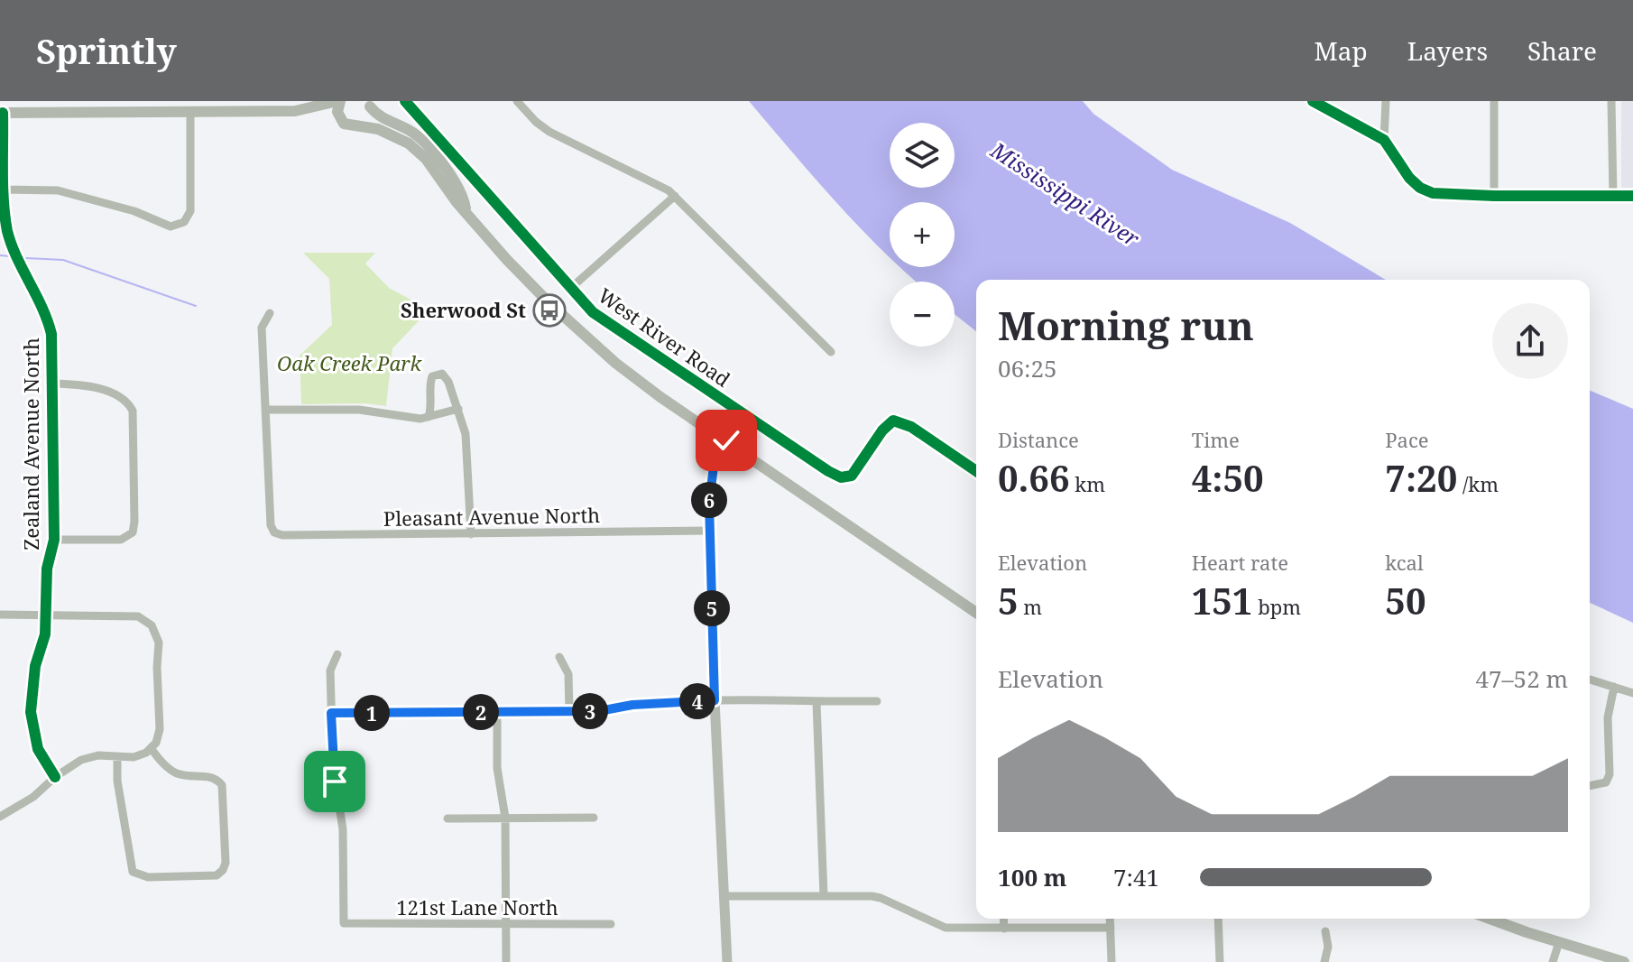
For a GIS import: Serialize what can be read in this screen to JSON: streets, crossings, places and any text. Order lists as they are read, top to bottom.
{
  "streets": {
    "street": [
      "West River Road",
      "Zealand Avenue North",
      "Pleasant Avenue North",
      "121st Lane North"
    ]
  },
  "water": ["Mississippi River"],
  "parks": ["Oak Creek Park"],
  "places": {
    "bus stop": ["Sherwood St"]
  },
  "page": {
    "header": "Sprintly",
    "nav": ["Map", "Layers", "Share"],
    "map_buttons": ["+", "−"],
    "heading": ["Morning run", "06:25"],
    "stats": [
      ["Distance", "0.66 km"],
      ["Time", "4:50"],
      ["Pace", "7:20 /km"],
      ["Elevation", "5 m"],
      ["Heart rate", "151 bpm"],
      ["kcal", "50"]
    ],
    "pins": [
      "6",
      "5",
      "4",
      "3",
      "2",
      "1"
    ],
    "chart": ["Elevation", "47–52 m"],
    "list": [
      {
        "name": "100 m",
        "note": "7:41"
      }
    ]
  }
}
